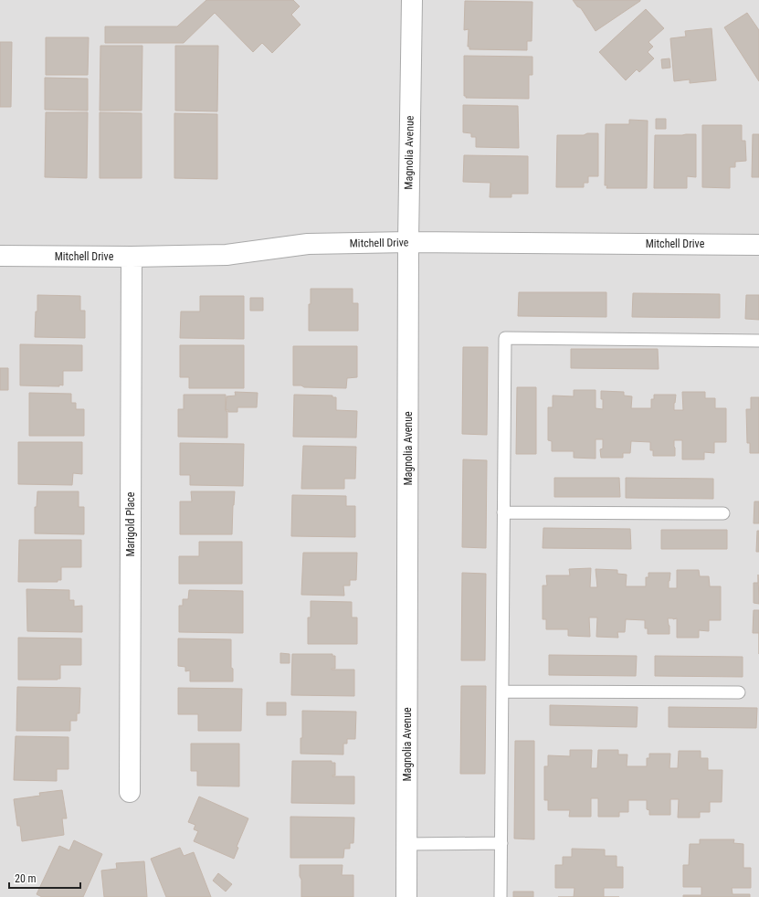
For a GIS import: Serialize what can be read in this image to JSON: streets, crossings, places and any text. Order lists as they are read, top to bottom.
{
  "streets": {
    "street": ["Magnolia Avenue", "Mitchell Drive", "Marigold Place"]
  },
  "crossings": [
    ["Magnolia Avenue", "Mitchell Drive"],
    ["Mitchell Drive", "Marigold Place"]
  ],
  "scale_bar": "20 m"
}
